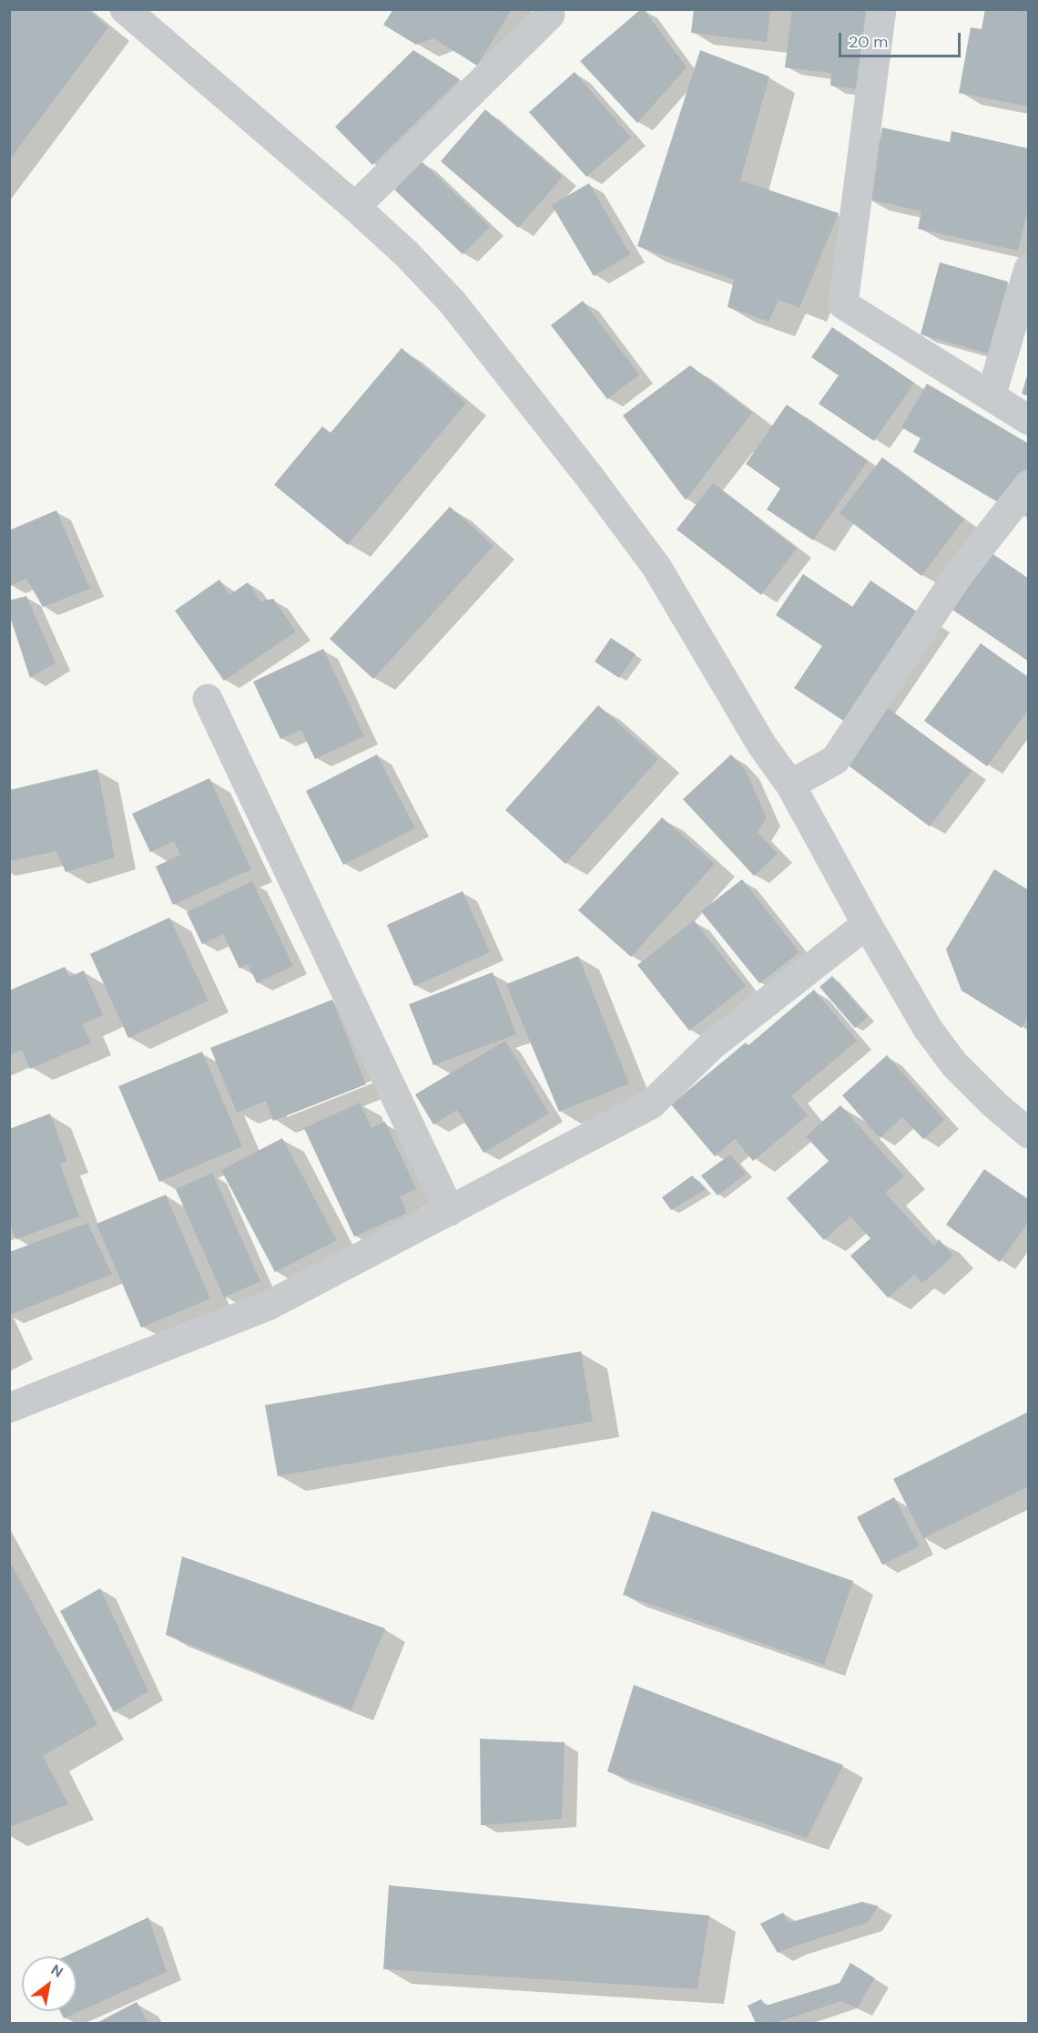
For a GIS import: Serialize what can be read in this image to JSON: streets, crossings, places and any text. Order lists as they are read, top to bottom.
{
  "scale_bar": "20 m",
  "north": "top right"
}
